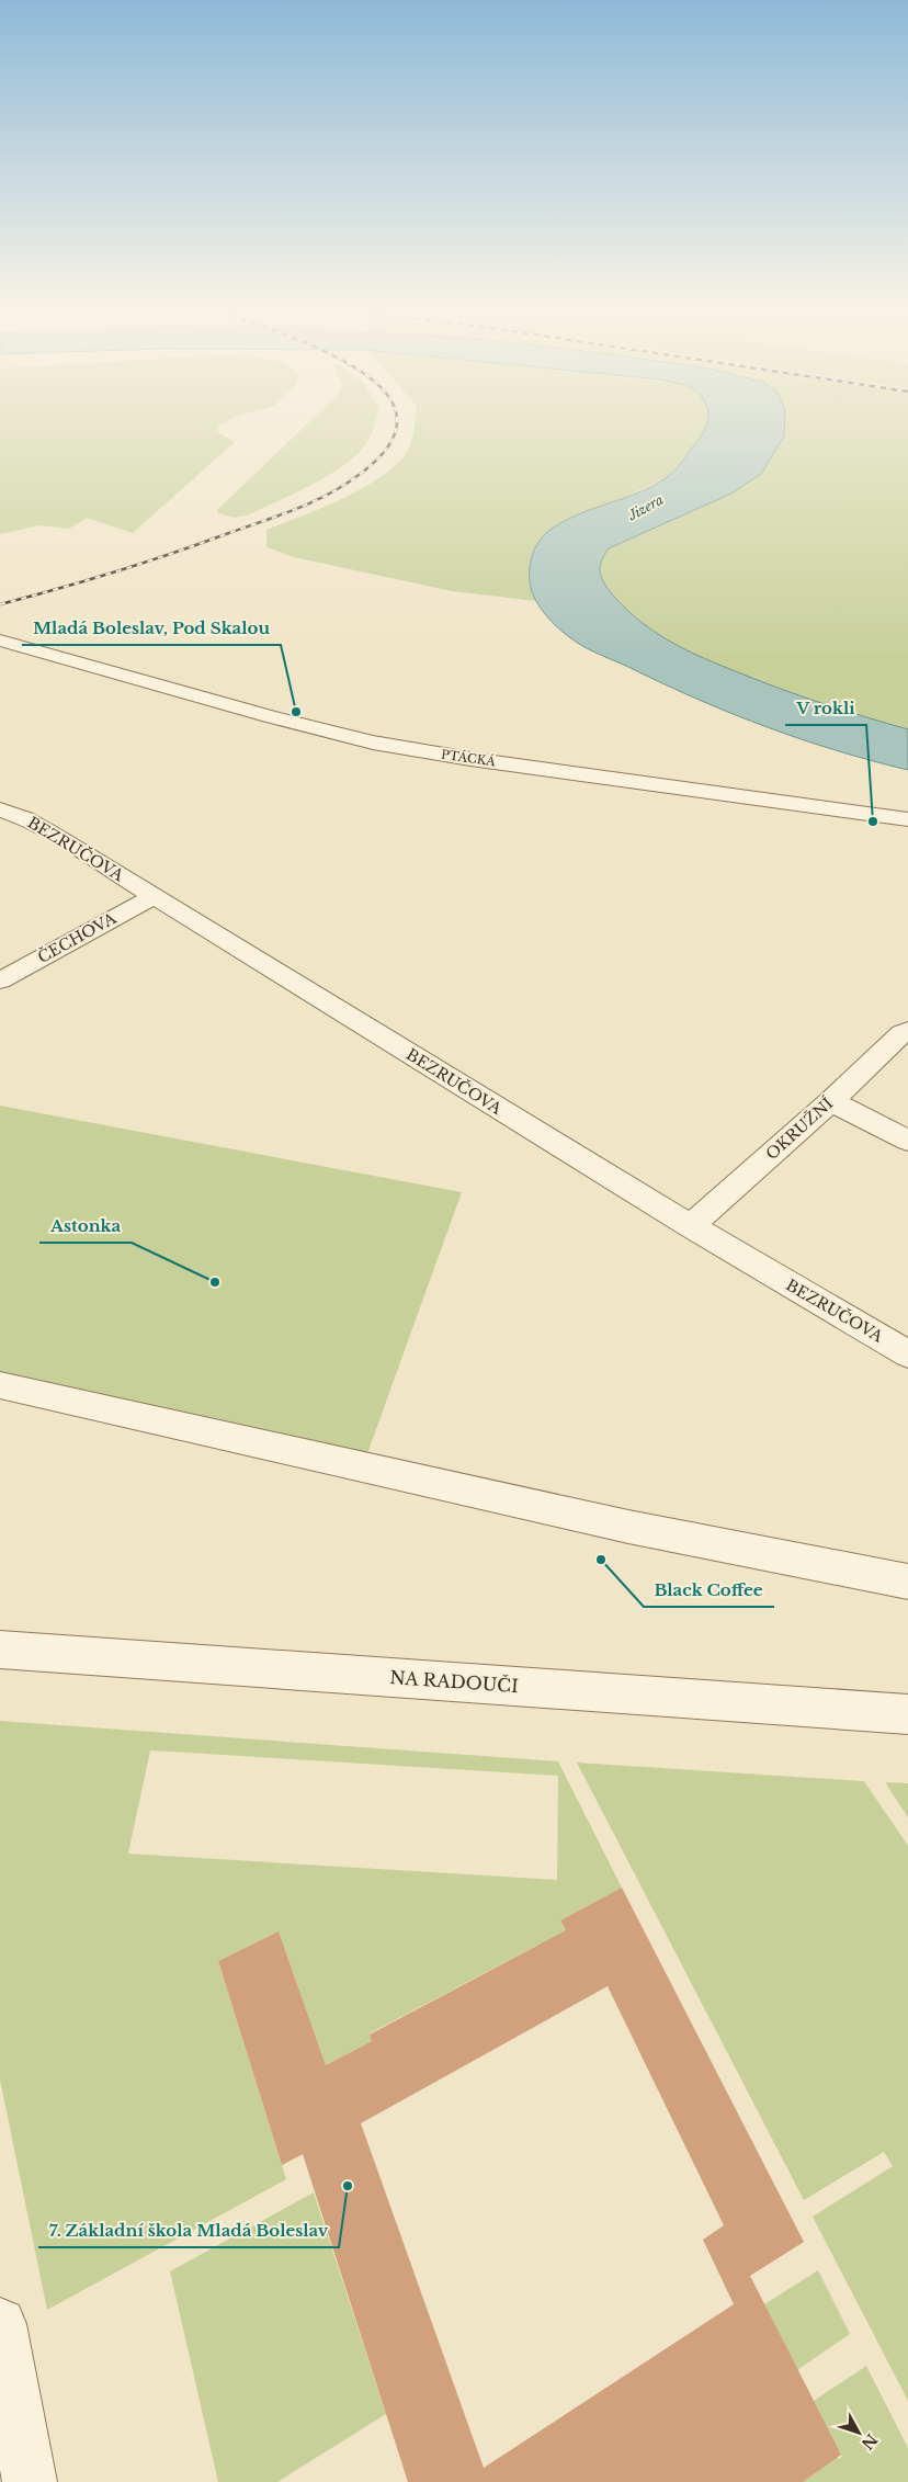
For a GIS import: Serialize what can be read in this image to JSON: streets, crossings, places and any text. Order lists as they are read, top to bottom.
{
  "streets": {
    "street": [
      "PTÁCKÁ",
      "BEZRUČOVA",
      "ČECHOVA",
      "OKRUŽNÍ",
      "NA RADOUČI"
    ]
  },
  "crossings": [
    ["BEZRUČOVA", "ČECHOVA"],
    ["BEZRUČOVA", "OKRUŽNÍ"]
  ],
  "water": ["Jizera"],
  "places": [
    "Mladá Boleslav, Pod Skalou",
    "V rokli",
    "Astonka",
    "Black Coffee",
    "7. Základní škola Mladá Boleslav"
  ],
  "north": "bottom right"
}
